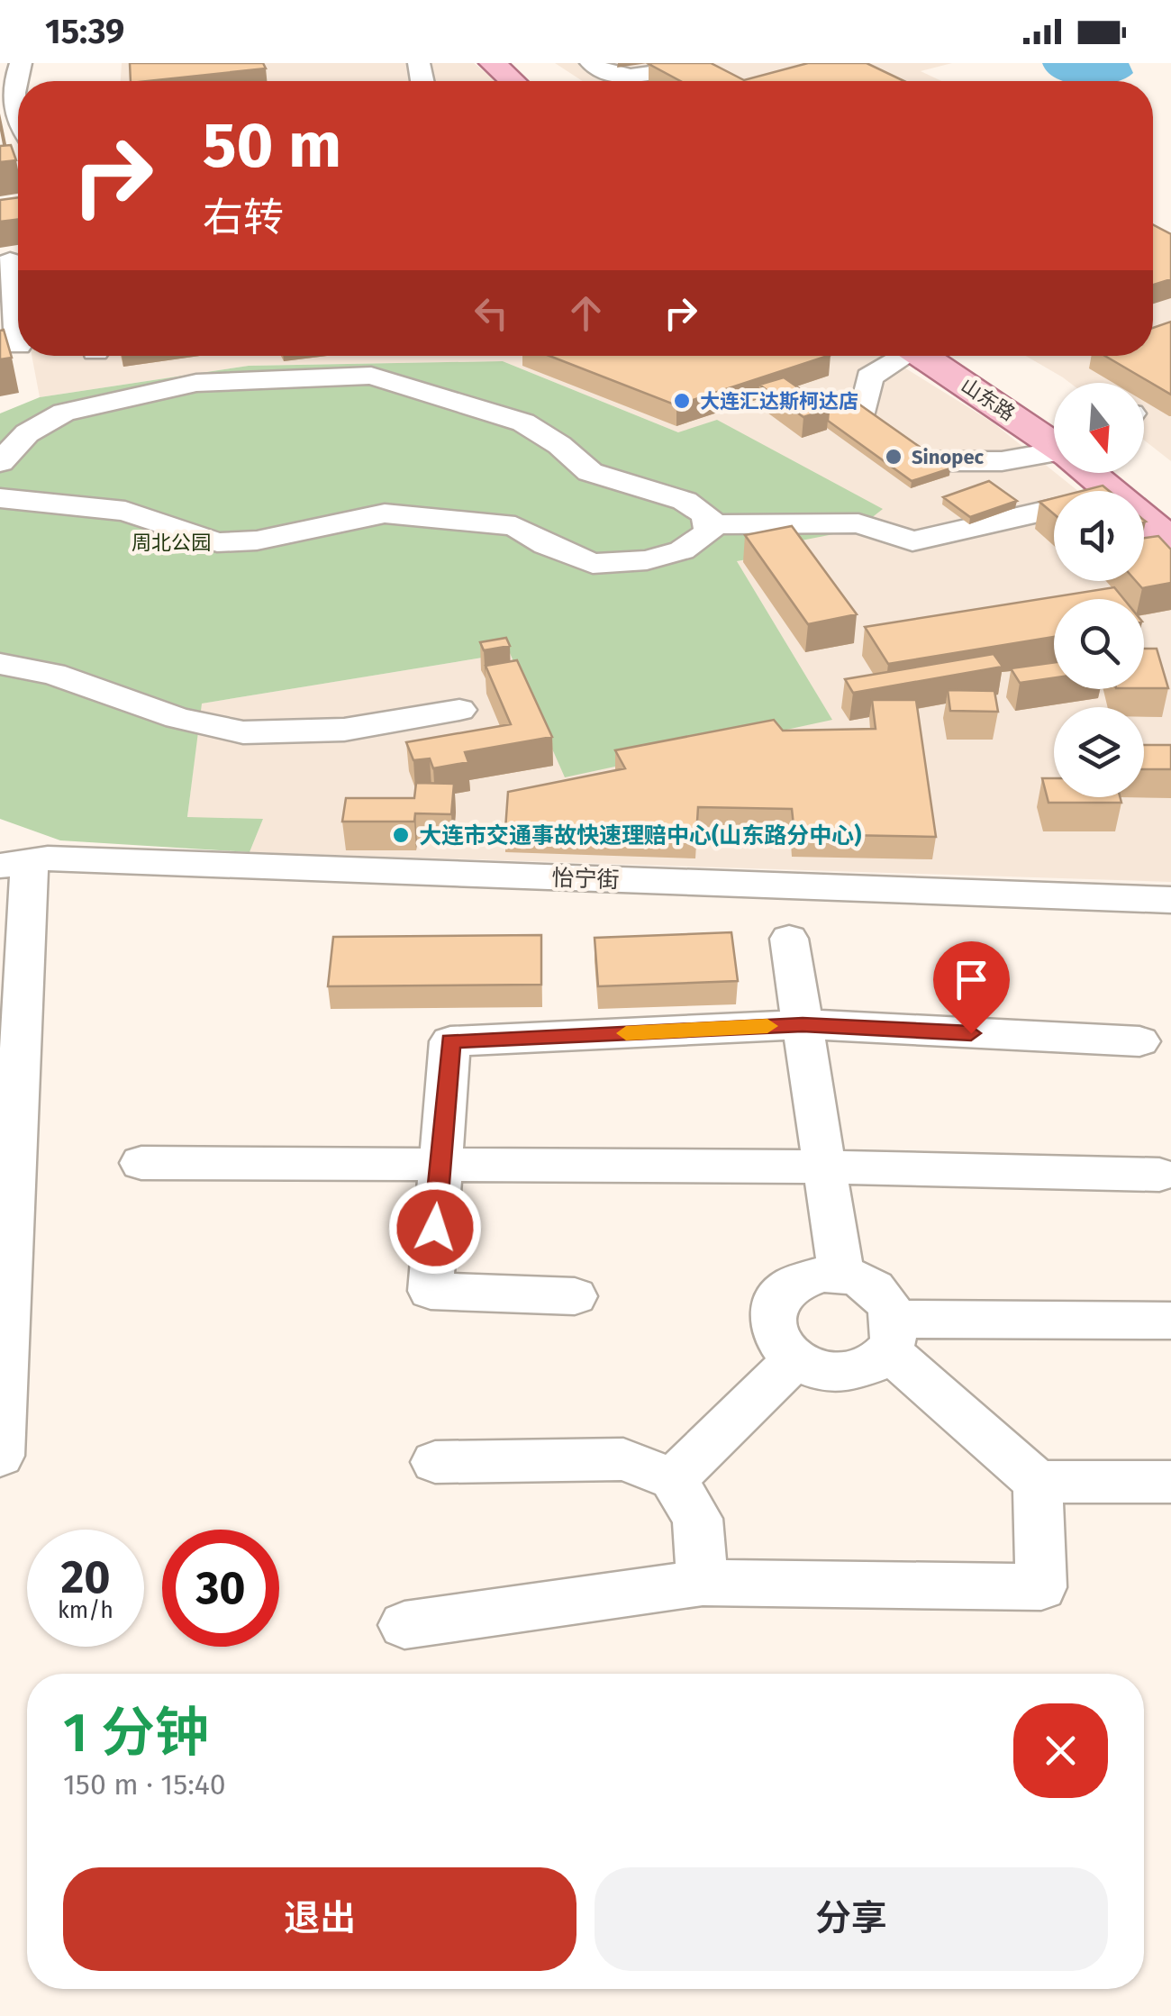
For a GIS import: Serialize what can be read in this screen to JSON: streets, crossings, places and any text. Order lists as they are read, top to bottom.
{
  "streets": {
    "main road": ["山东路"],
    "street": ["怡宁街"]
  },
  "parks": ["周北公园"],
  "places": ["大连汇达斯柯达店", "Sinopec", "大连市交通事故快速理赔中心(山东路分中心)"],
  "north": "bottom",
  "page": {
    "status": "15:39",
    "turn": ["50 m", "右转"],
    "speed": "20 km/h",
    "limit": "30",
    "heading": ["1 分钟", "150 m · 15:40"],
    "buttons": ["退出", "分享"]
  }
}
